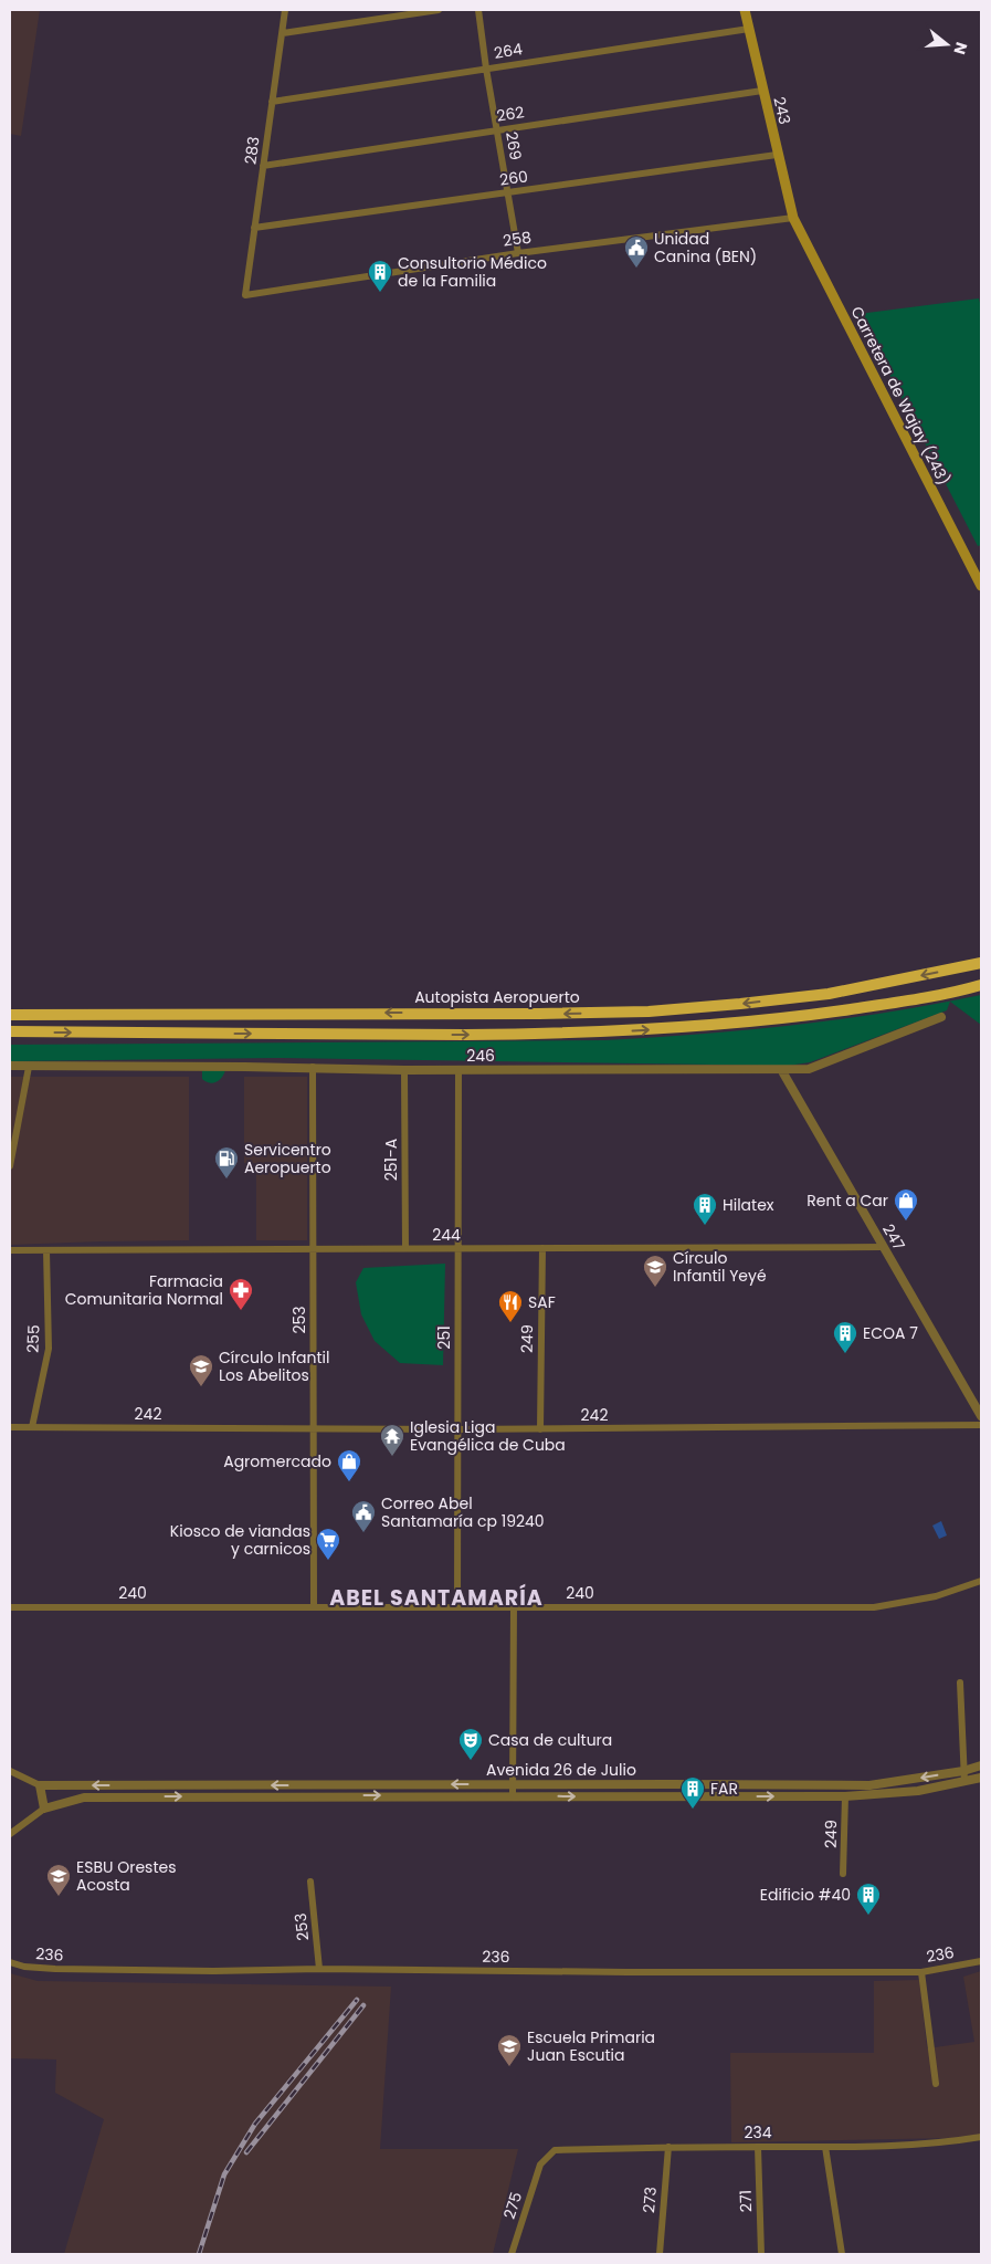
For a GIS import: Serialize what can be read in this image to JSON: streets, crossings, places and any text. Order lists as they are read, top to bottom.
{
  "streets": {
    "highway": ["Autopista Aeropuerto"],
    "main road": ["243", "Carretera de Wajay (243)"],
    "street": [
      "264",
      "262",
      "269",
      "283",
      "260",
      "258",
      "246",
      "251-A",
      "244",
      "247",
      "253",
      "251",
      "255",
      "249",
      "242",
      "240",
      "Avenida 26 de Julio",
      "236",
      "234",
      "273",
      "271",
      "275"
    ]
  },
  "crossings": [
    ["264", "243"],
    ["264", "269"],
    ["264", "283"],
    ["243", "262"],
    ["243", "260"],
    ["243", "258"],
    ["243", "Carretera de Wajay (243)"],
    ["262", "269"],
    ["262", "283"],
    ["269", "260"],
    ["269", "258"],
    ["283", "260"],
    ["283", "258"],
    ["258", "Carretera de Wajay (243)"],
    ["246", "251-A"],
    ["246", "247"],
    ["246", "253"],
    ["246", "251"],
    ["251-A", "244"],
    ["244", "247"],
    ["244", "253"],
    ["244", "251"],
    ["244", "255"],
    ["244", "249"],
    ["253", "242"],
    ["253", "240"],
    ["253", "236"],
    ["251", "242"],
    ["251", "240"],
    ["255", "242"],
    ["249", "242"],
    ["249", "Avenida 26 de Julio"],
    ["234", "273"],
    ["234", "271"],
    ["234", "275"]
  ],
  "districts": ["ABEL SANTAMARÍA"],
  "places": {
    "public building": ["Unidad Canina (BEN)", "Correo Abel Santamaría cp 19240"],
    "building": [
      "Consultorio Médico de la Familia",
      "Hilatex",
      "ECOA 7",
      "FAR",
      "Edificio #40"
    ],
    "fuel station": ["Servicentro Aeropuerto"],
    "shop": ["Rent a Car", "Agromercado"],
    "school or university": [
      "Círculo Infantil Yeyé",
      "Círculo Infantil Los Abelitos",
      "ESBU Orestes Acosta",
      "Escuela Primaria Juan Escutia"
    ],
    "pharmacy": ["Farmacia Comunitaria Normal"],
    "restaurant": ["SAF"],
    "temple": ["Iglesia Liga Evangélica de Cuba"],
    "supermarket": ["Kiosco de viandas y carnicos"],
    "theatre": ["Casa de cultura"]
  },
  "north": "right"
}
